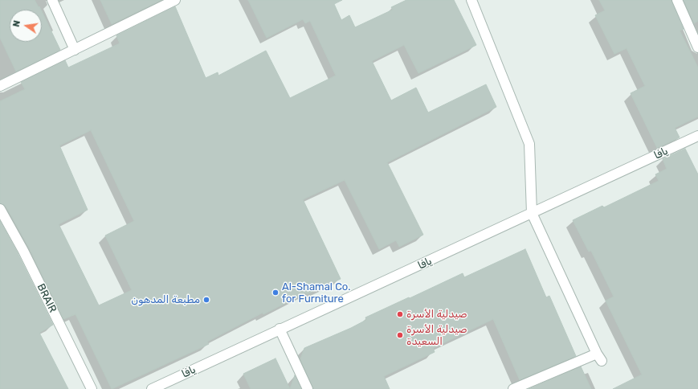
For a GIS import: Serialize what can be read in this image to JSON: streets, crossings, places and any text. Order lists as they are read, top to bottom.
{
  "streets": {
    "street": ["يافا", "BRAIR"]
  },
  "places": [
    "Al-Shamal Co. for Furniture",
    "مطبعة المدهون",
    "صيدلية الأسرة",
    "صيدلية الأسرة السعيدة"
  ],
  "north": "left"
}
